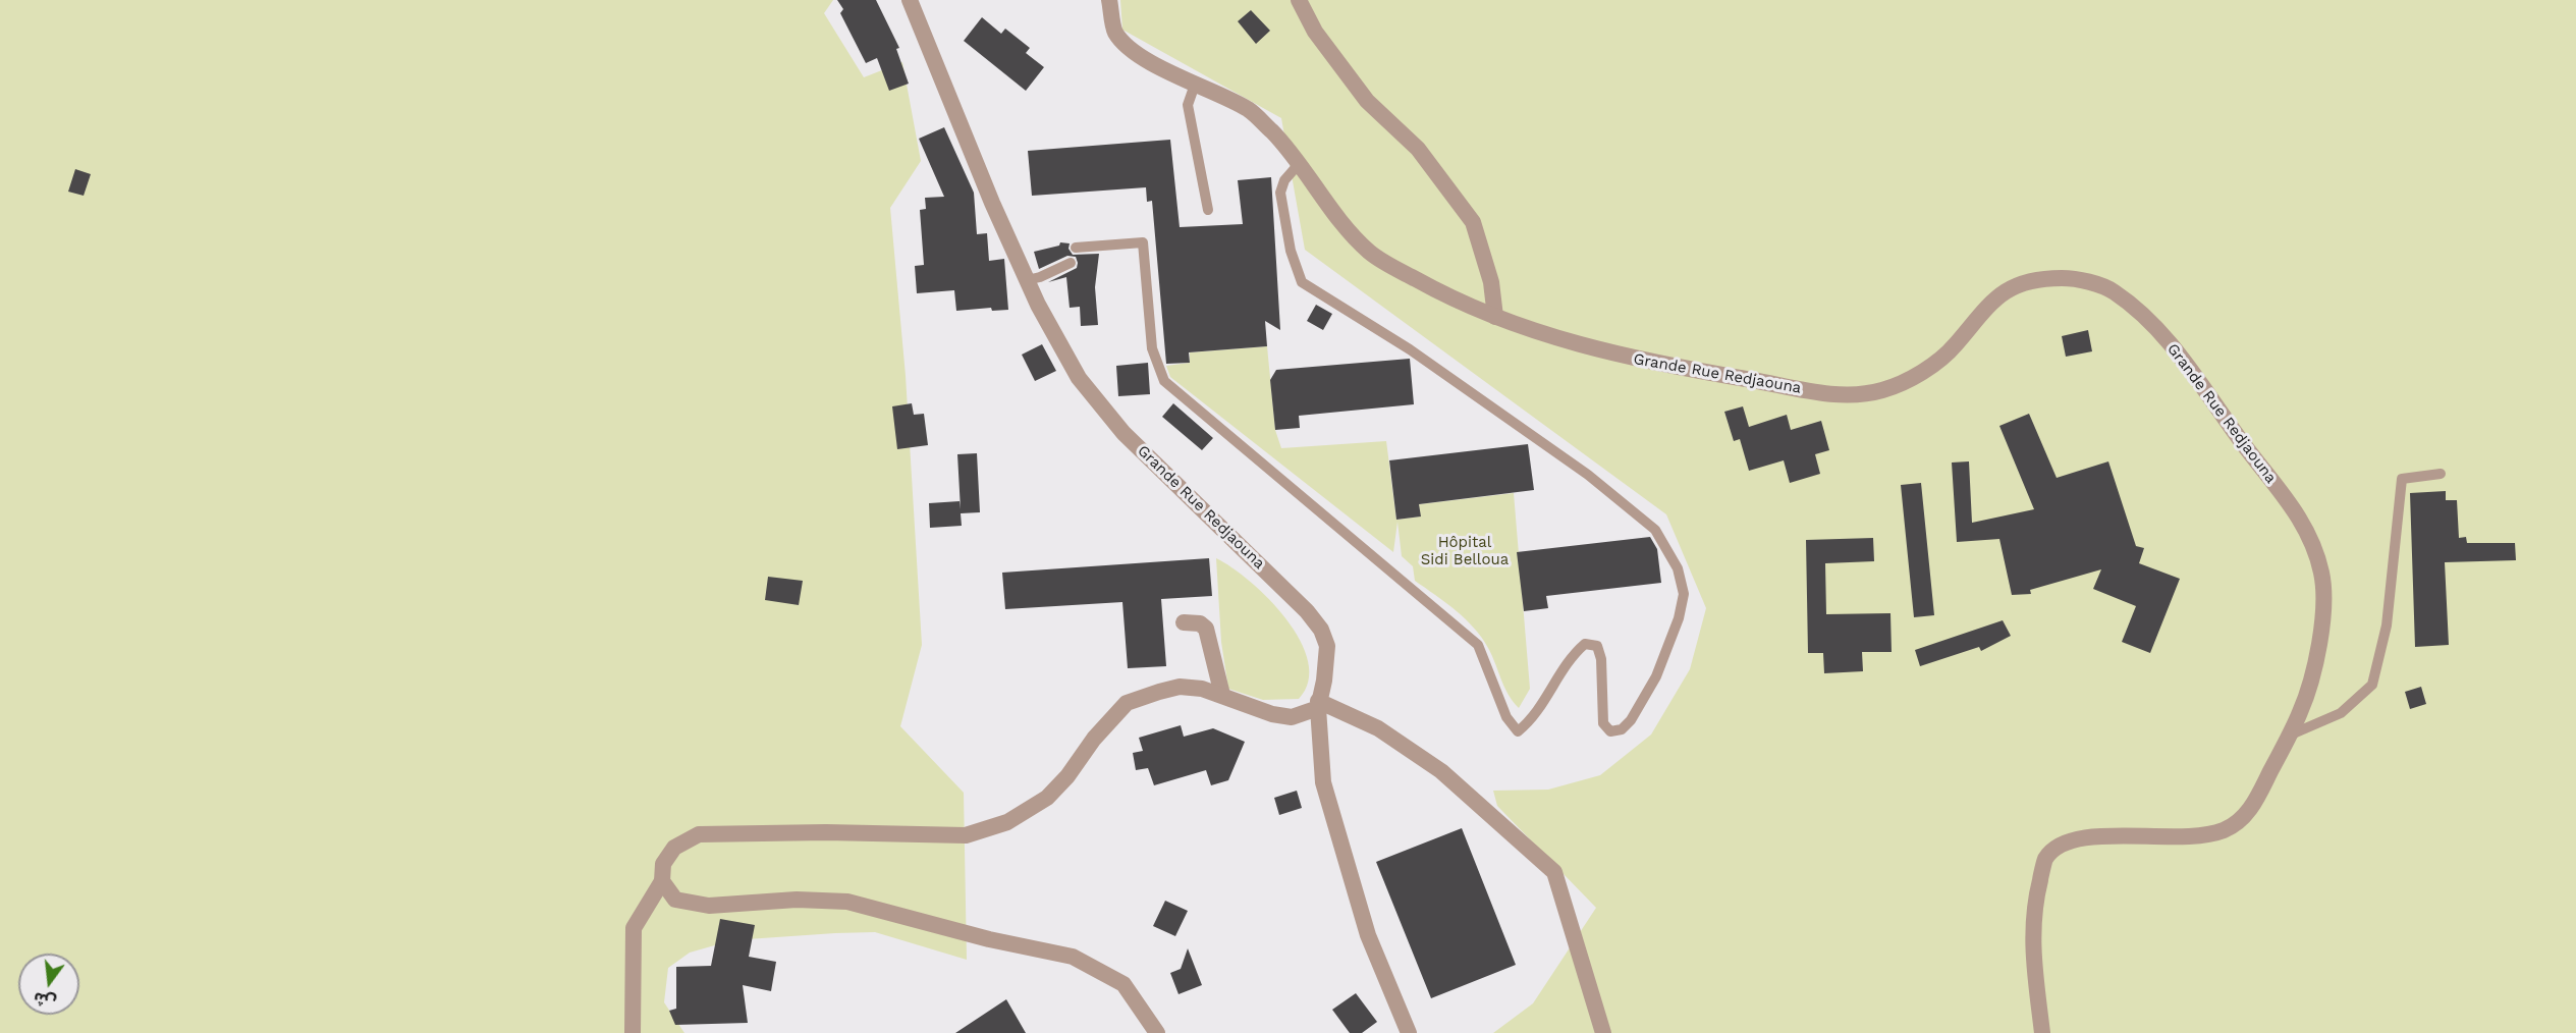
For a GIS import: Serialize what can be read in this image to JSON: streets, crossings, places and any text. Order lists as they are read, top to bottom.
{
  "streets": {
    "street": ["Grande Rue Redjaouna"]
  },
  "parks": ["Hôpital Sidi Belloua"],
  "north": "bottom"
}
